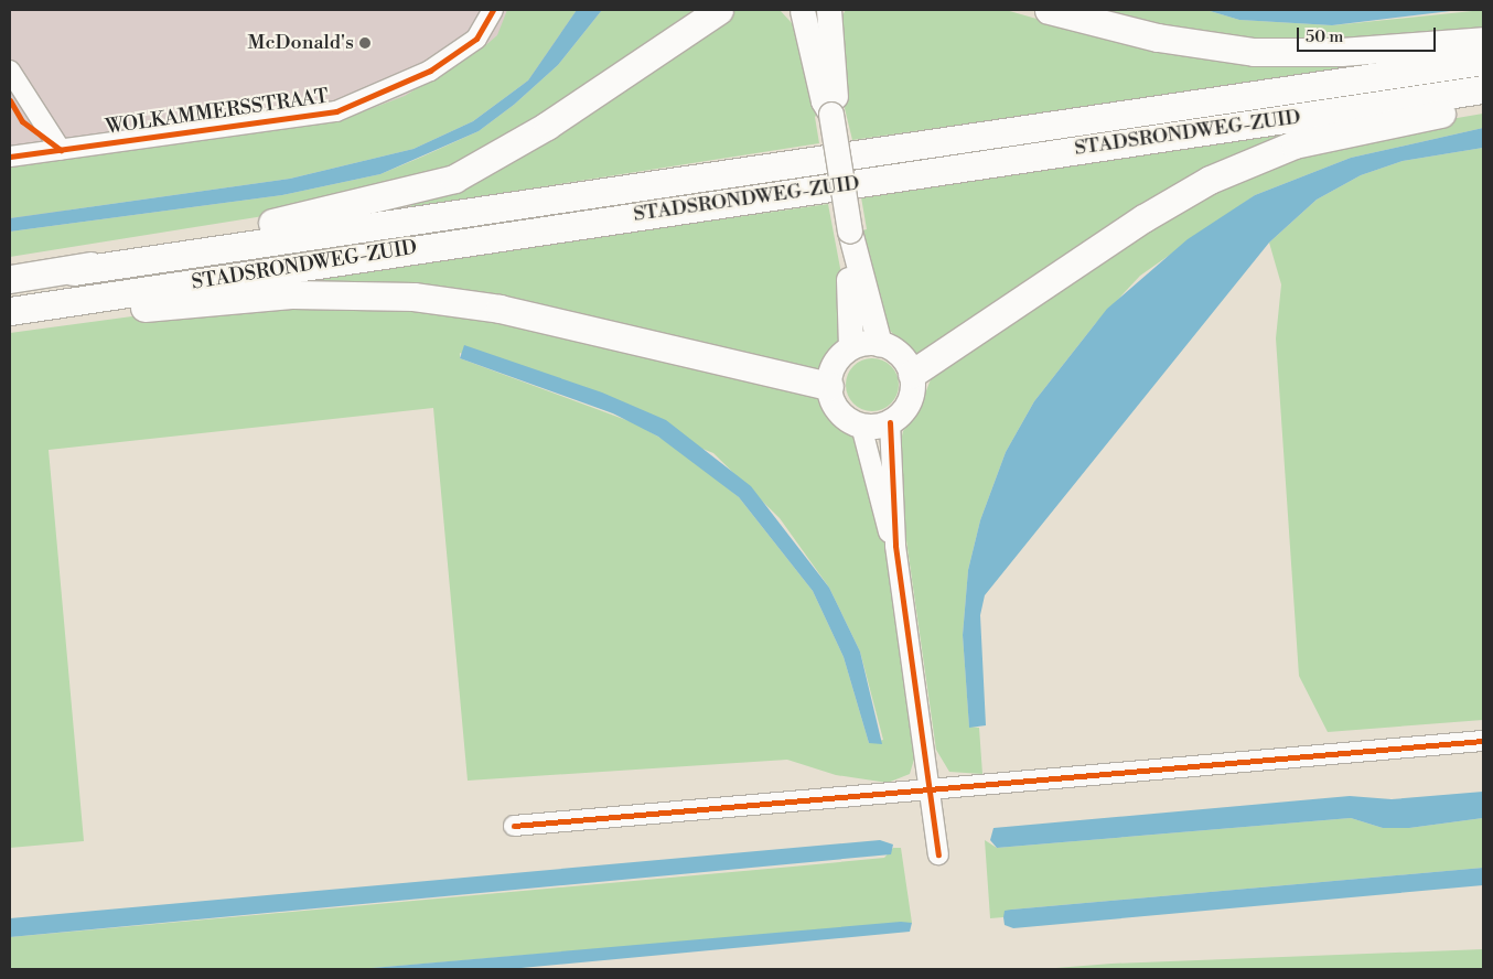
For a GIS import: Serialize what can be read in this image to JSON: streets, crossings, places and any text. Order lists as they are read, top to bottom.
{
  "streets": {
    "highway": ["STADSRONDWEG-ZUID"],
    "street": ["WOLKAMMERSSTRAAT"]
  },
  "places": ["McDonald's"],
  "scale_bar": "50 m"
}
